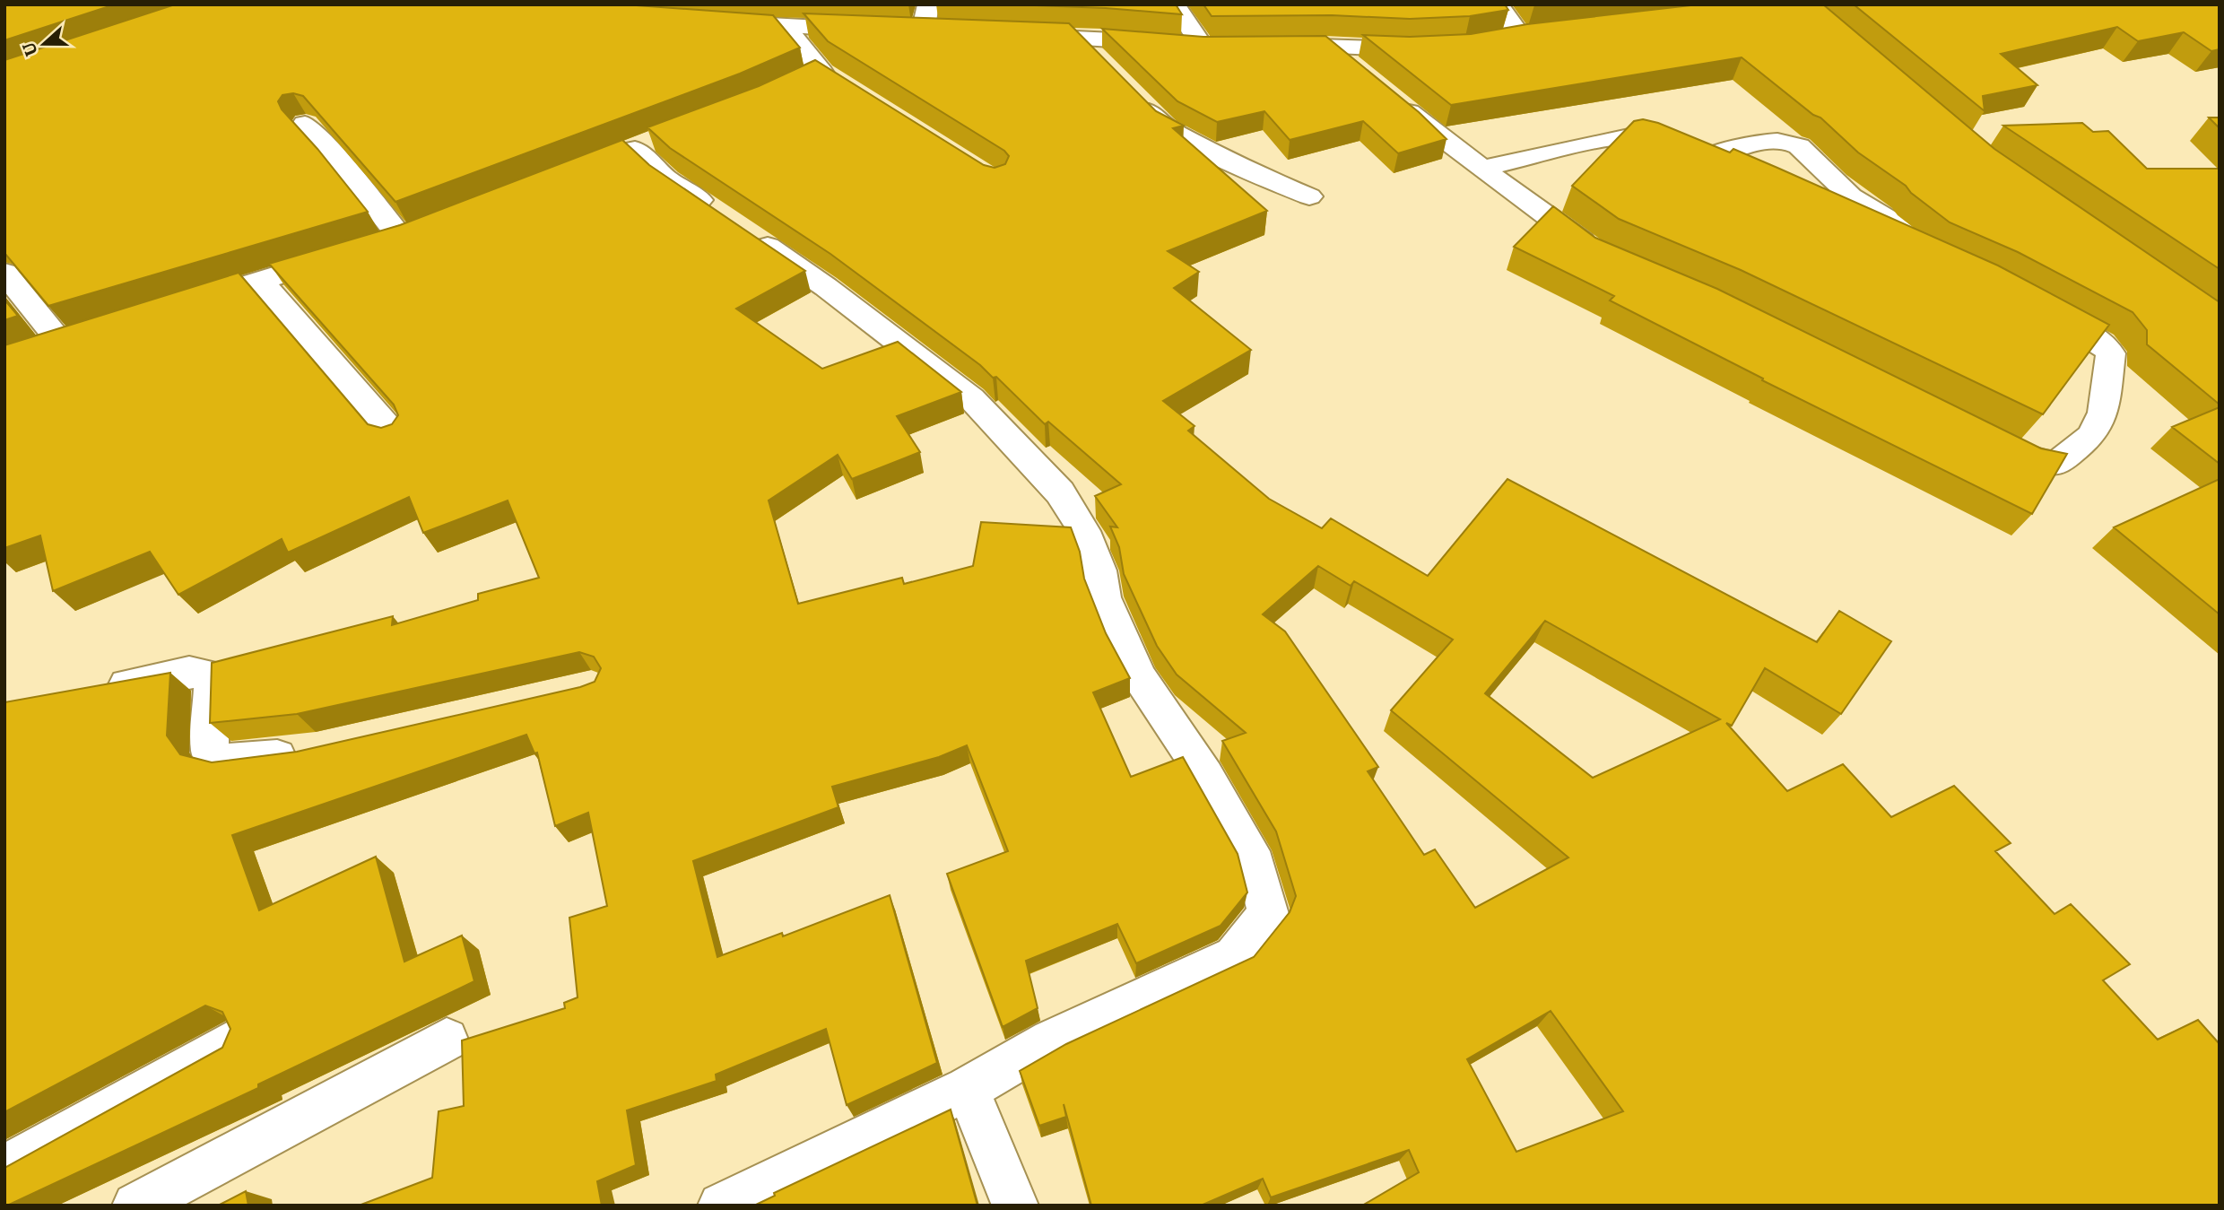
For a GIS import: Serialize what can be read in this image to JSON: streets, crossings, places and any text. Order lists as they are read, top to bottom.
{
  "north": "left"
}
